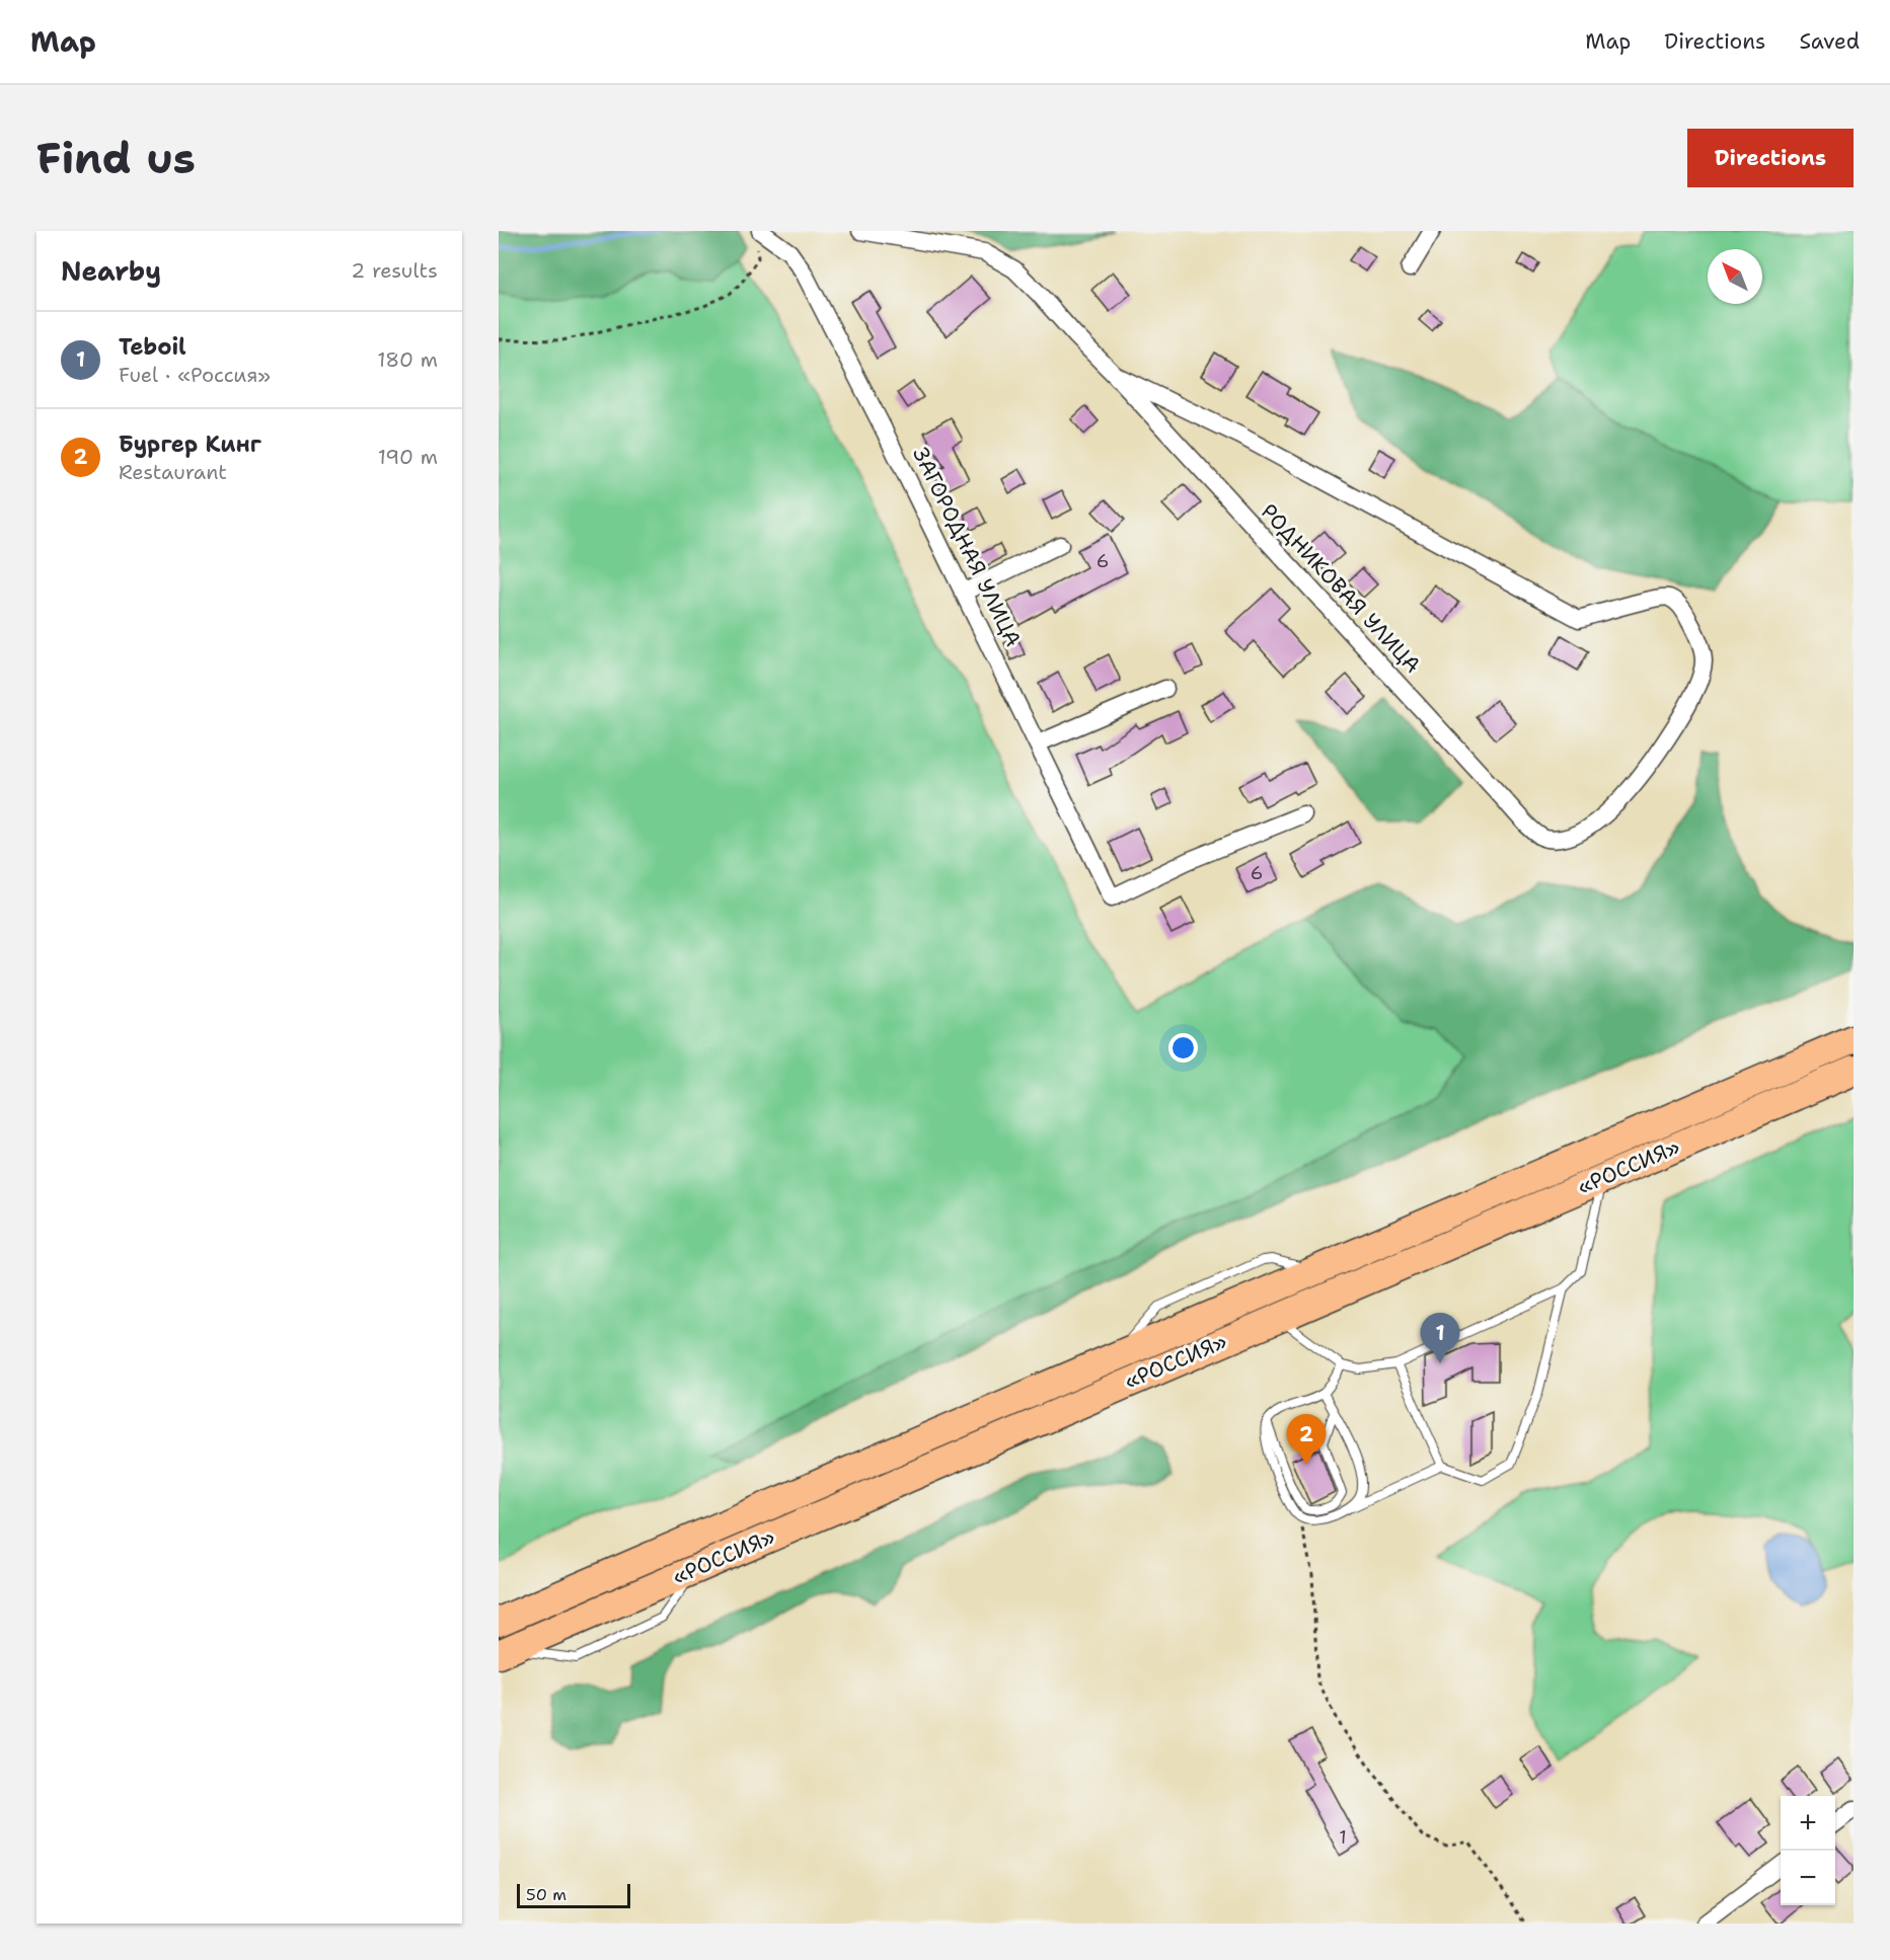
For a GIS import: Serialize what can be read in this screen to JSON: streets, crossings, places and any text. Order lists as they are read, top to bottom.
{
  "streets": {
    "highway": ["«РОССИЯ»"],
    "street": ["ЗАГОРОДНАЯ УЛИЦА", "РОДНИКОВАЯ УЛИЦА"]
  },
  "house_numbers": ["6", "6", "1"],
  "scale_bar": "50 m",
  "north": "top left",
  "page": {
    "header": "Map",
    "nav": ["Map", "Directions", "Saved"],
    "buttons": "Directions",
    "title": "Find us",
    "heading": ["Nearby", "2 results"],
    "list": [
      {
        "mark": "1",
        "name": "Teboil",
        "note": "Fuel · «Россия»",
        "value": "180 m"
      },
      {
        "mark": "2",
        "name": "Бургер Кинг",
        "note": "Restaurant",
        "value": "190 m"
      }
    ],
    "pins": ["1", "2"],
    "map_buttons": ["+", "−"],
    "scale": "50 m"
  }
}
